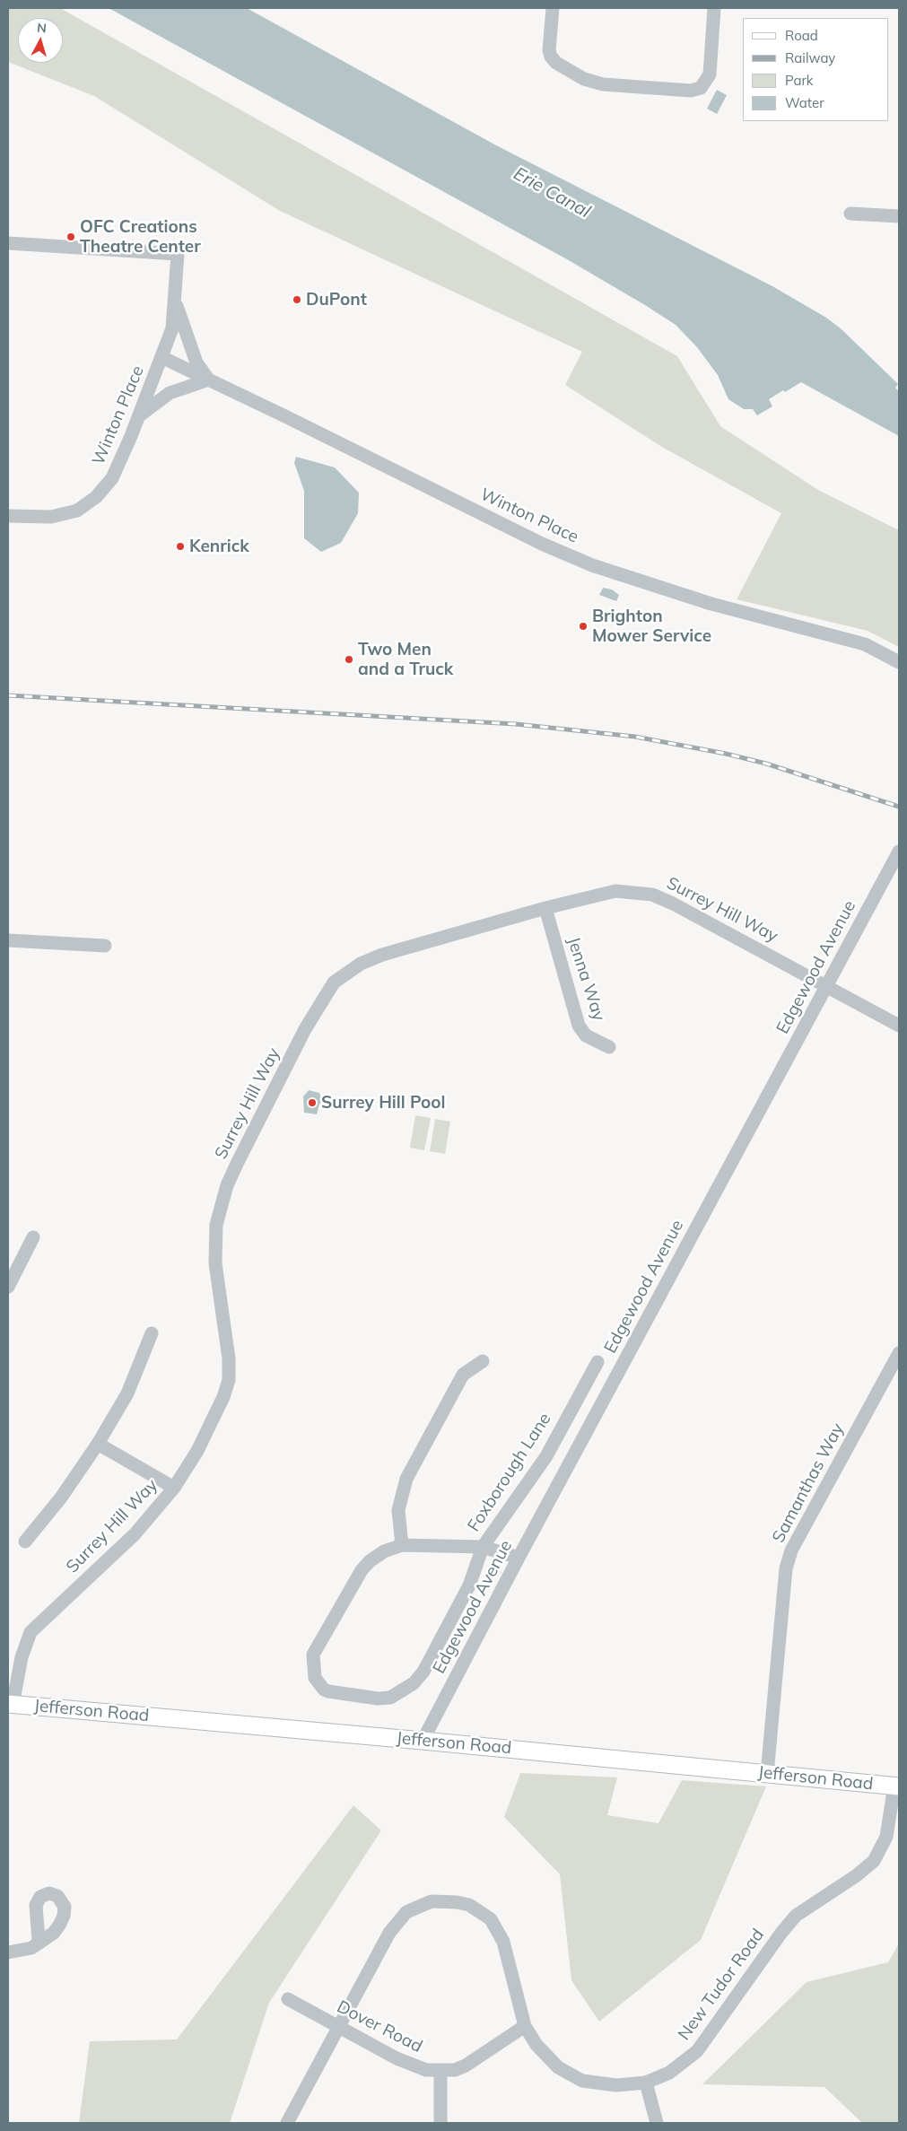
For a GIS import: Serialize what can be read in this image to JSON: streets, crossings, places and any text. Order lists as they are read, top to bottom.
{
  "streets": {
    "main road": ["Jefferson Road"],
    "street": [
      "Winton Place",
      "Surrey Hill Way",
      "Edgewood Avenue",
      "Jenna Way",
      "Foxborough Lane",
      "Samanthas Way",
      "New Tudor Road",
      "Dover Road"
    ]
  },
  "crossings": [
    ["Surrey Hill Way", "Edgewood Avenue"],
    ["Surrey Hill Way", "Jenna Way"],
    ["Surrey Hill Way", "Jefferson Road"],
    ["Edgewood Avenue", "Foxborough Lane"],
    ["Edgewood Avenue", "Jefferson Road"],
    ["Samanthas Way", "Jefferson Road"],
    ["Jefferson Road", "New Tudor Road"],
    ["New Tudor Road", "Dover Road"]
  ],
  "water": ["Erie Canal"],
  "places": [
    "OFC Creations Theatre Center",
    "DuPont",
    "Kenrick",
    "Brighton Mower Service",
    "Two Men and a Truck",
    "Surrey Hill Pool"
  ],
  "legend": [
    "Road",
    "Railway",
    "Park",
    "Water"
  ],
  "north": "top"
}
